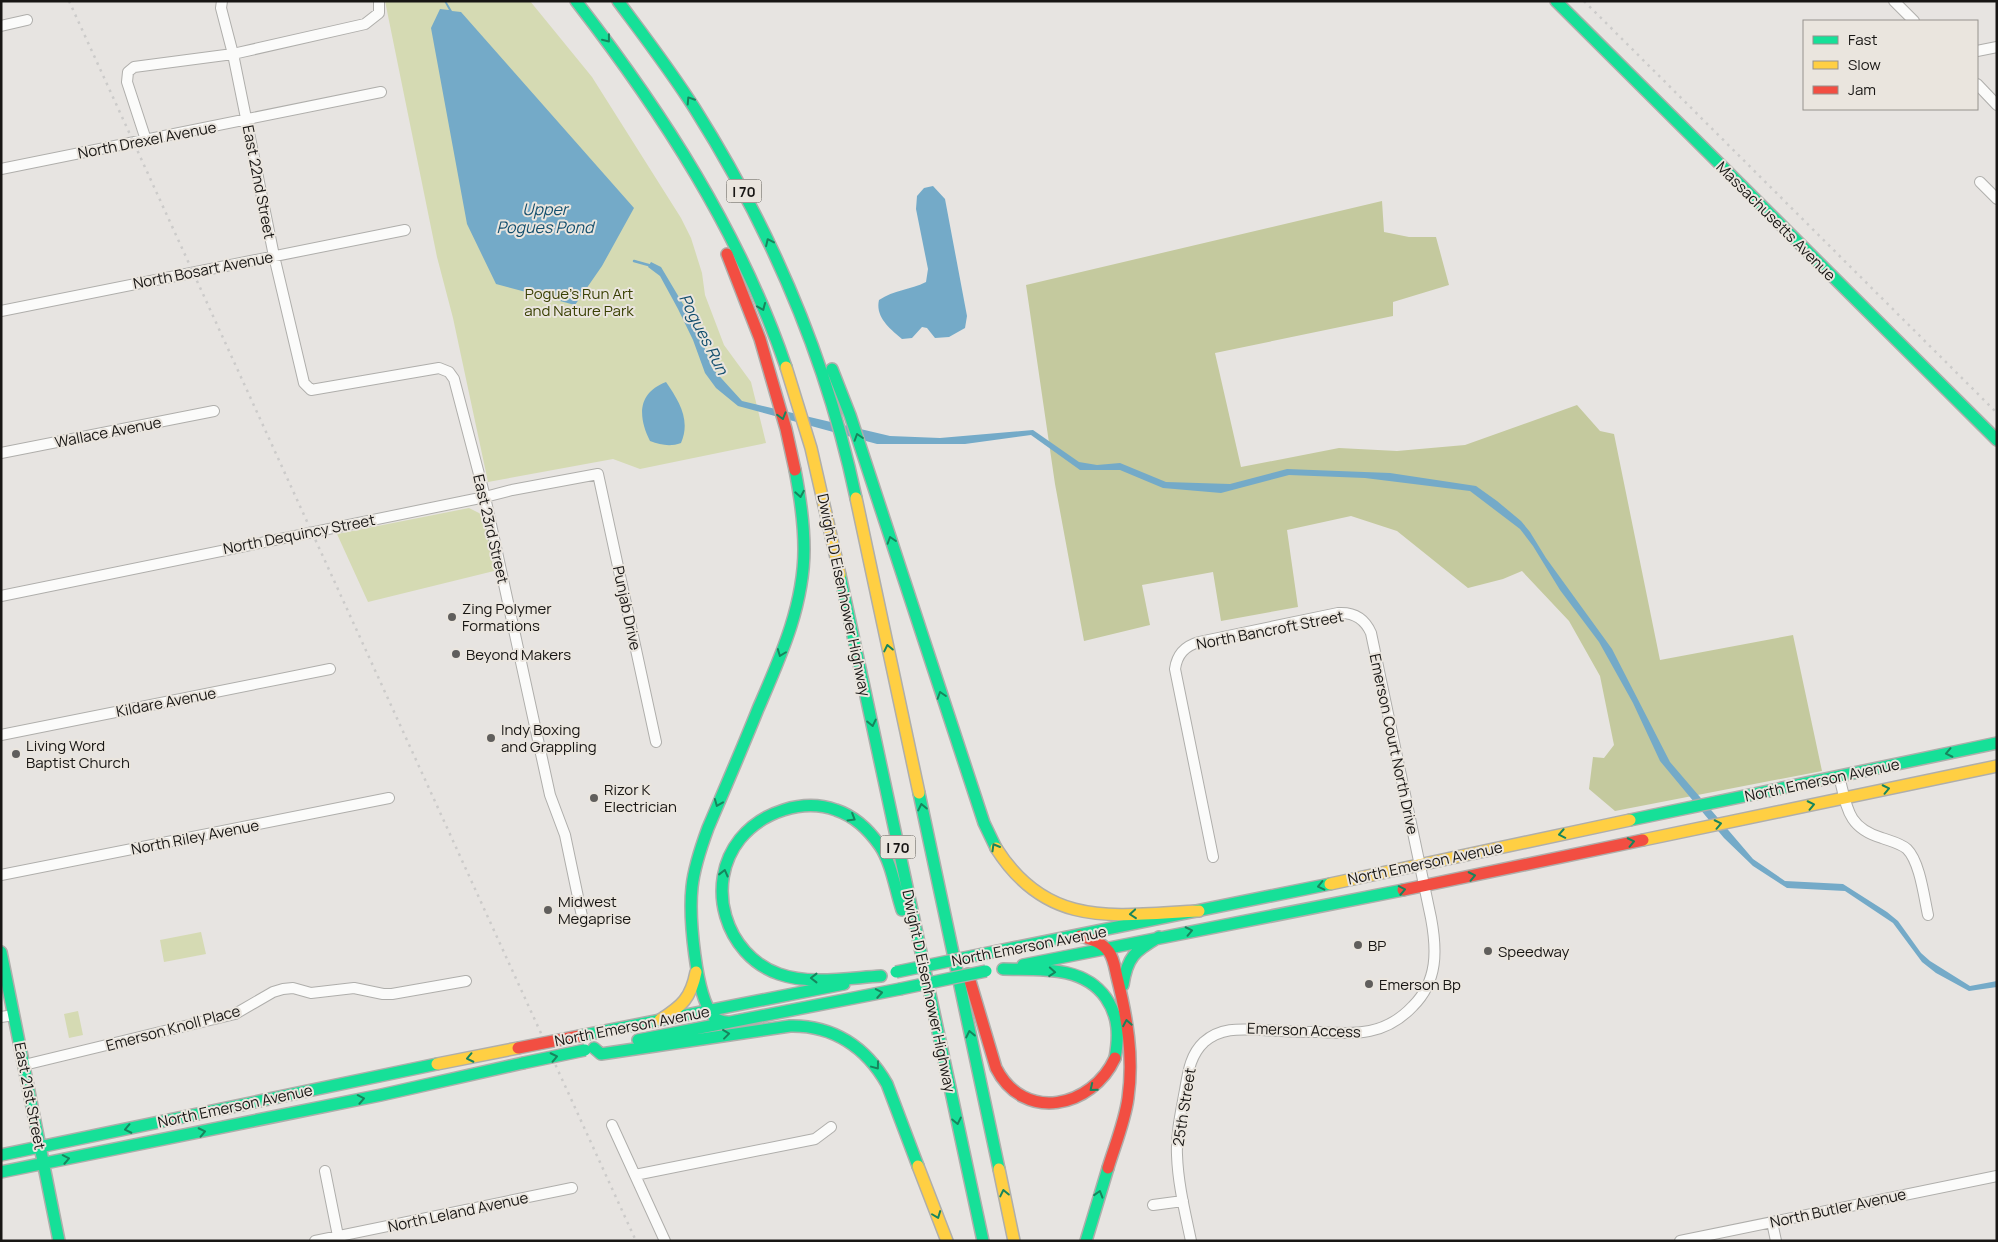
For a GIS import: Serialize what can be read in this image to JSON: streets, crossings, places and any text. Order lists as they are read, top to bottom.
{
  "streets": {
    "main road": [
      "I 70",
      "Massachusetts Avenue",
      "Dwight D Eisenhower Highway",
      "North Emerson Avenue",
      "East 21st Street"
    ],
    "street": [
      "North Drexel Avenue",
      "East 22nd Street",
      "North Bosart Avenue",
      "Wallace Avenue",
      "East 23rd Street",
      "North Dequincy Street",
      "Punjab Drive",
      "North Bancroft Street",
      "Kildare Avenue",
      "Emerson Court North Drive",
      "North Riley Avenue",
      "Emerson Knoll Place",
      "Emerson Access",
      "25th Street",
      "North Butler Avenue",
      "North Leland Avenue"
    ]
  },
  "crossings": [
    ["North Drexel Avenue", "East 22nd Street"],
    ["East 22nd Street", "North Bosart Avenue"],
    ["East 22nd Street", "East 23rd Street"],
    ["East 23rd Street", "North Dequincy Street"],
    ["North Dequincy Street", "Punjab Drive"],
    ["Dwight D Eisenhower Highway", "North Emerson Avenue"],
    ["North Bancroft Street", "Emerson Court North Drive"],
    ["Emerson Court North Drive", "North Emerson Avenue"],
    ["Emerson Court North Drive", "Emerson Access"],
    ["North Emerson Avenue", "Emerson Access"],
    ["North Emerson Avenue", "East 21st Street"],
    ["Emerson Knoll Place", "East 21st Street"],
    ["Emerson Access", "25th Street"]
  ],
  "water": ["Upper Pogues Pond", "Pogues Run"],
  "parks": ["Pogue's Run Art and Nature Park"],
  "places": [
    "Zing Polymer Formations",
    "Beyond Makers",
    "Indy Boxing and Grappling",
    "Living Word Baptist Church",
    "Rizor K Electrician",
    "Midwest Megaprise",
    "BP",
    "Speedway",
    "Emerson Bp"
  ],
  "legend": ["Fast", "Slow", "Jam"]
}
